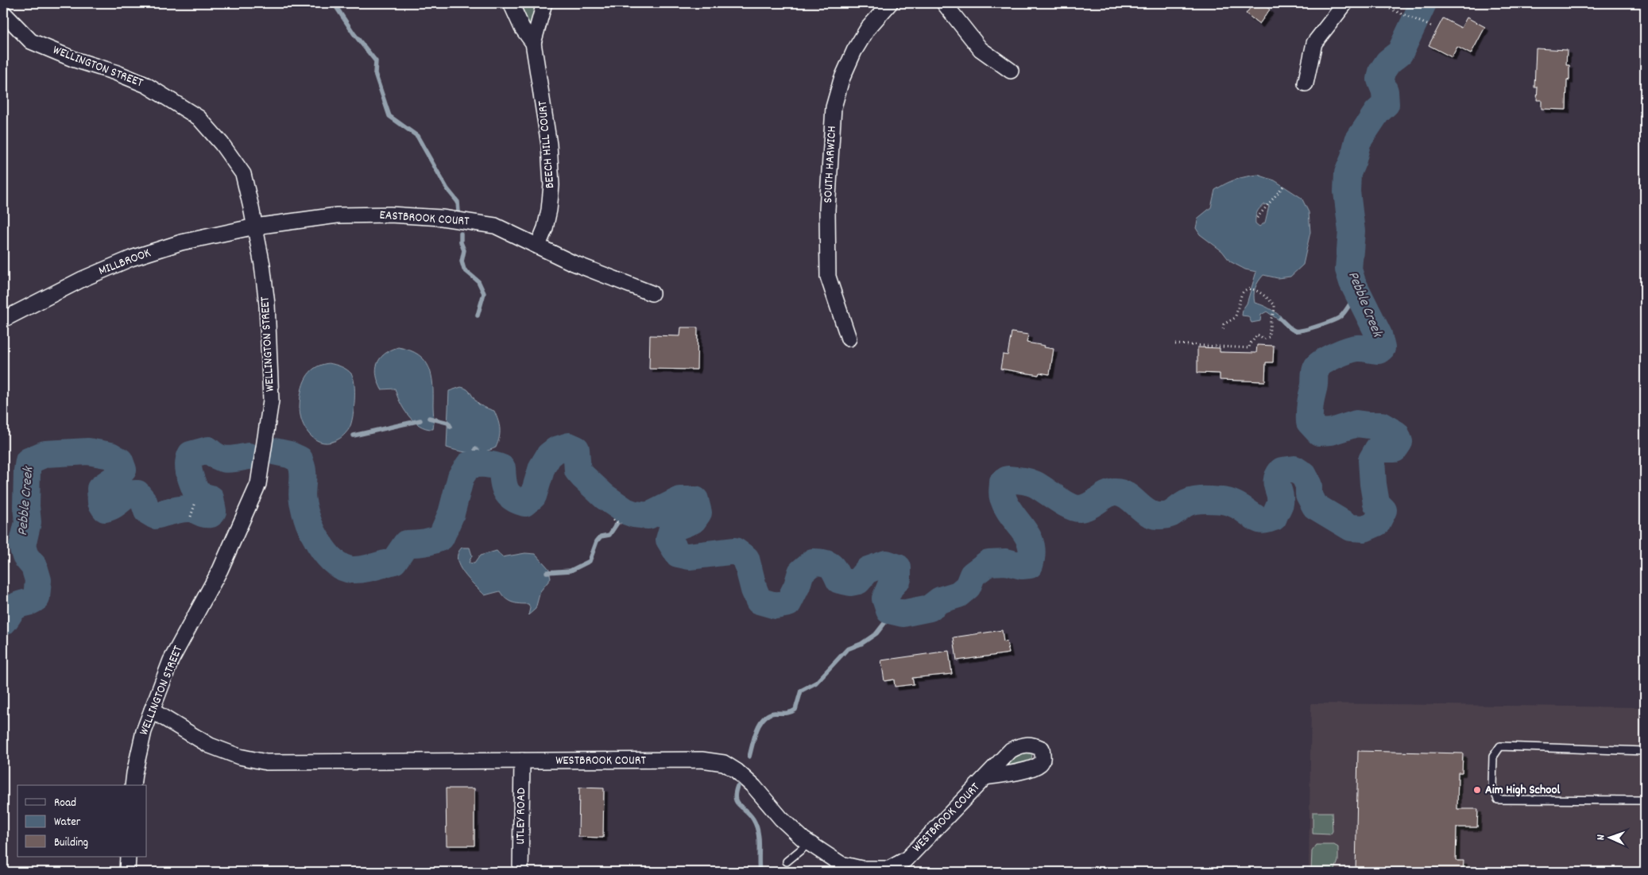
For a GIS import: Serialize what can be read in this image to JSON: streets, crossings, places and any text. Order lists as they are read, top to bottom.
{
  "streets": {
    "street": [
      "WELLINGTON STREET",
      "BEECH HILL COURT",
      "SOUTH HARWICH",
      "EASTBROOK COURT",
      "MILLBROOK",
      "WESTBROOK COURT",
      "UTLEY ROAD"
    ]
  },
  "crossings": [
    ["WELLINGTON STREET", "EASTBROOK COURT"],
    ["WELLINGTON STREET", "MILLBROOK"],
    ["WELLINGTON STREET", "WESTBROOK COURT"],
    ["BEECH HILL COURT", "EASTBROOK COURT"],
    ["EASTBROOK COURT", "MILLBROOK"],
    ["WESTBROOK COURT", "UTLEY ROAD"]
  ],
  "water": ["Pebble Creek"],
  "places": ["Aim High School"],
  "legend": ["Road", "Water", "Building"],
  "north": "left"
}
